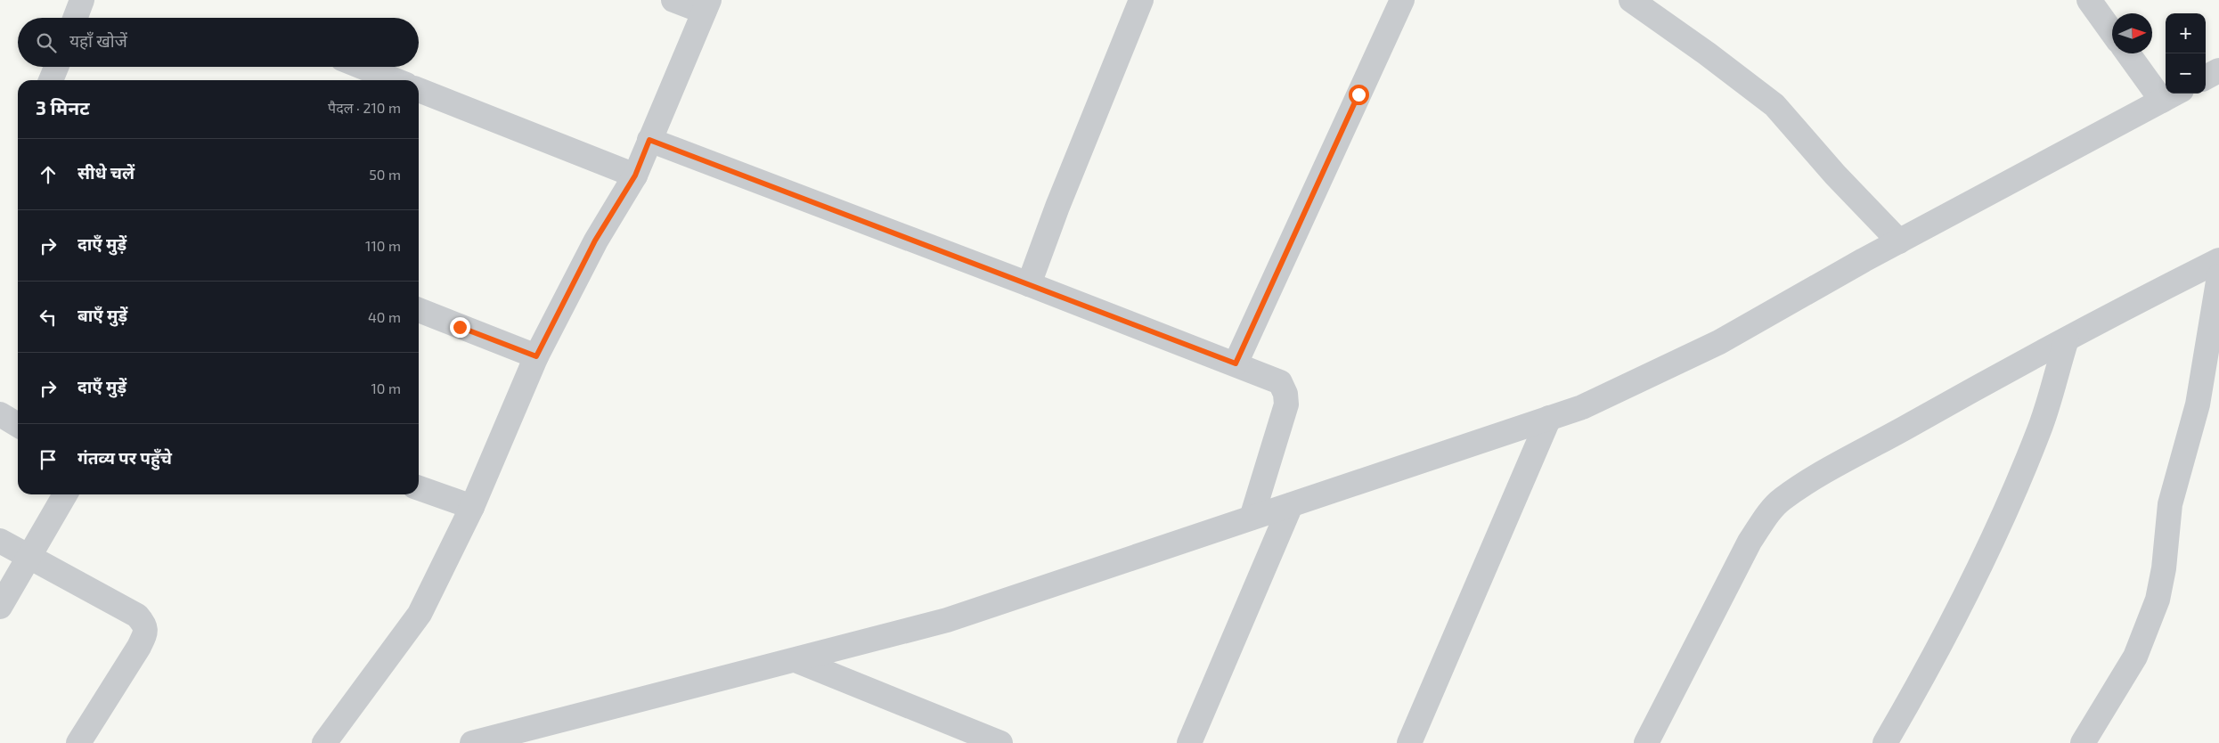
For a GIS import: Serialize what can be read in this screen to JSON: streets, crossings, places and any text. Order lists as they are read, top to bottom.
{
  "north": "right",
  "page": {
    "map_buttons": ["+", "−"],
    "search": "यहाँ खोजें",
    "heading": ["3 मिनट", "पैदल · 210 m"],
    "list": [
      ["सीधे चलें", "50 m"],
      ["दाएँ मुड़ें", "110 m"],
      ["बाएँ मुड़ें", "40 m"],
      ["दाएँ मुड़ें", "10 m"],
      "गंतव्य पर पहुँचे"
    ]
  }
}
